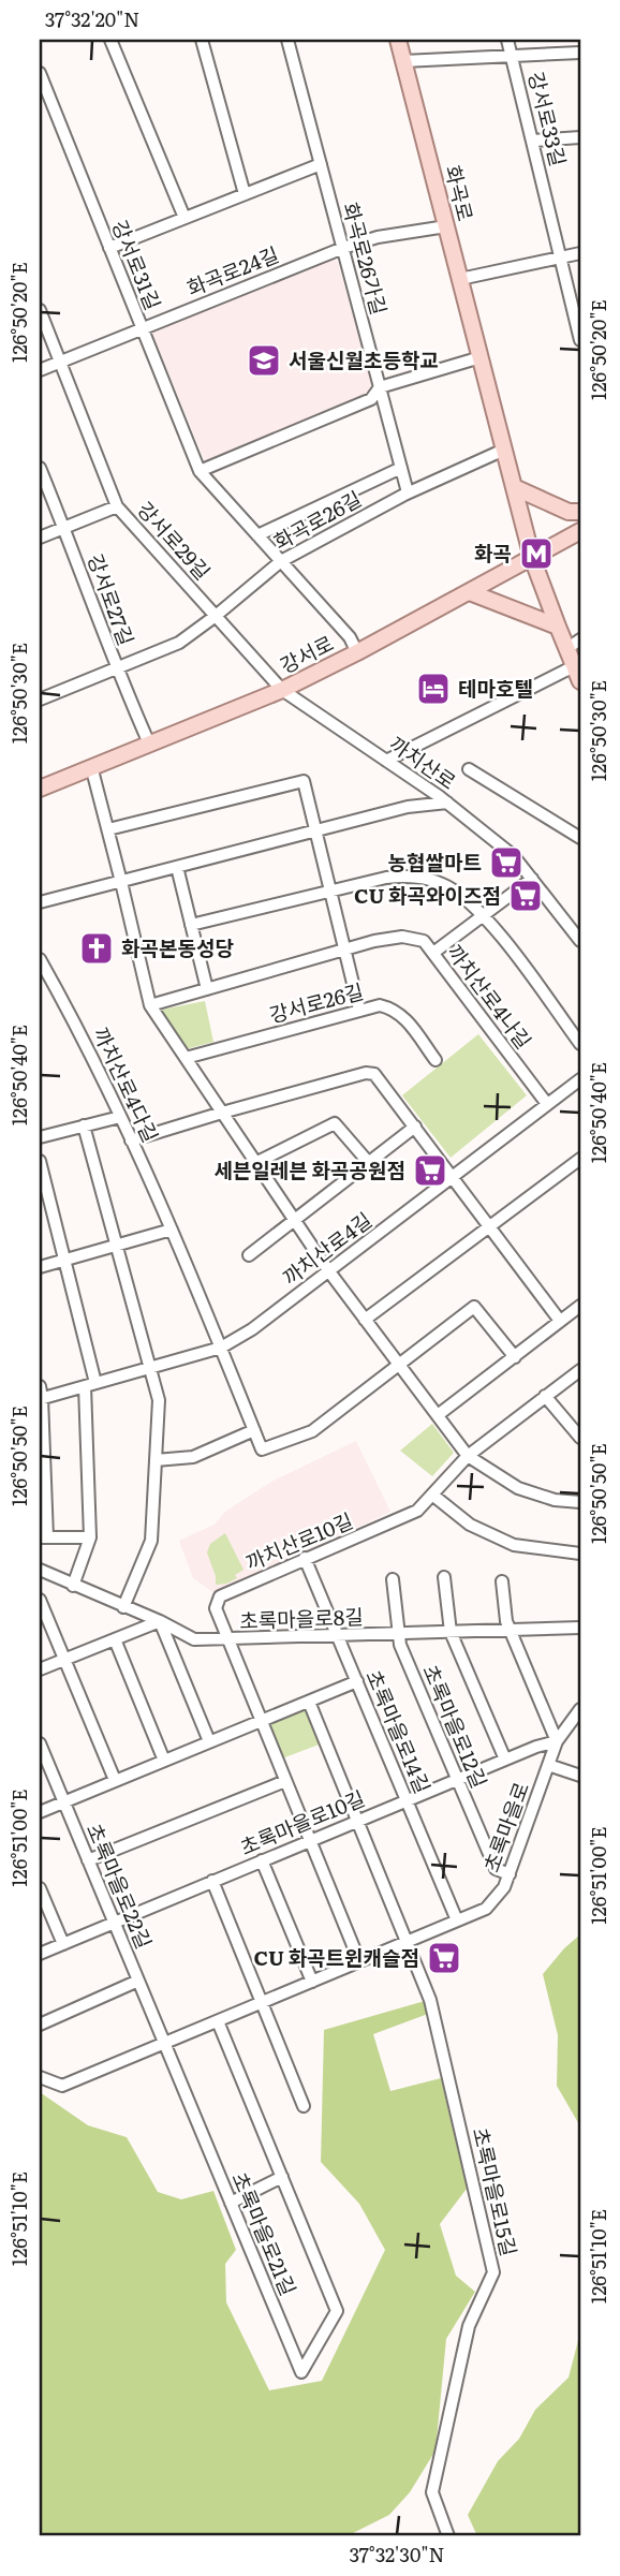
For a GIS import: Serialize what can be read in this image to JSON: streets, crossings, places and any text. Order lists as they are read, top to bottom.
{
  "streets": {
    "main road": ["화곡로", "강서로"],
    "street": [
      "강서로33길",
      "화곡로26가길",
      "강서로31길",
      "화곡로24길",
      "화곡로26길",
      "강서로29길",
      "강서로27길",
      "까치산로",
      "까치산로4나길",
      "강서로26길",
      "까치산로4다길",
      "까치산로4길",
      "까치산로10길",
      "초록마을로8길",
      "초록마을로12길",
      "초록마을로14길",
      "초록마을로10길",
      "초록마을로",
      "초록마을로22길",
      "초록마을로15길",
      "초록마을로21길"
    ]
  },
  "crossings": [
    ["화곡로", "화곡로24길"],
    ["화곡로", "화곡로26길"],
    ["화곡로", "강서로"],
    ["화곡로26가길", "화곡로24길"],
    ["화곡로26가길", "화곡로26길"],
    ["강서로31길", "화곡로24길"],
    ["강서로31길", "화곡로26길"],
    ["강서로31길", "강서로"],
    ["화곡로24길", "강서로29길"],
    ["화곡로26길", "강서로29길"],
    ["화곡로26길", "강서로27길"],
    ["강서로29길", "강서로"],
    ["강서로29길", "까치산로"],
    ["강서로27길", "강서로"],
    ["강서로", "까치산로"],
    ["까치산로4나길", "까치산로4길"],
    ["까치산로4다길", "까치산로4길"],
    ["까치산로10길", "초록마을로8길"],
    ["까치산로10길", "초록마을로14길"],
    ["까치산로10길", "초록마을로10길"],
    ["까치산로10길", "초록마을로"],
    ["초록마을로8길", "초록마을로12길"],
    ["초록마을로8길", "초록마을로14길"],
    ["초록마을로12길", "초록마을로10길"],
    ["초록마을로12길", "초록마을로"],
    ["초록마을로14길", "초록마을로10길"],
    ["초록마을로14길", "초록마을로"],
    ["초록마을로10길", "초록마을로"],
    ["초록마을로10길", "초록마을로22길"],
    ["초록마을로10길", "초록마을로15길"],
    ["초록마을로", "초록마을로22길"],
    ["초록마을로", "초록마을로15길"],
    ["초록마을로", "초록마을로21길"],
    ["초록마을로22길", "초록마을로21길"]
  ],
  "places": {
    "school or university": ["서울신월초등학교"],
    "metro station": ["화곡"],
    "hotel": ["테마호텔"],
    "supermarket": [
      "농협쌀마트",
      "CU 화곡와이즈점",
      "세븐일레븐 화곡공원점",
      "CU 화곡트윈캐슬점"
    ],
    "church": ["화곡본동성당"]
  },
  "coordinates": [
    "37°32'20\"N",
    "126°50'20\"E",
    "126°50'30\"E",
    "126°50'40\"E",
    "126°50'50\"E",
    "126°51'00\"E",
    "126°51'10\"E",
    "37°32'30\"N"
  ]
}
